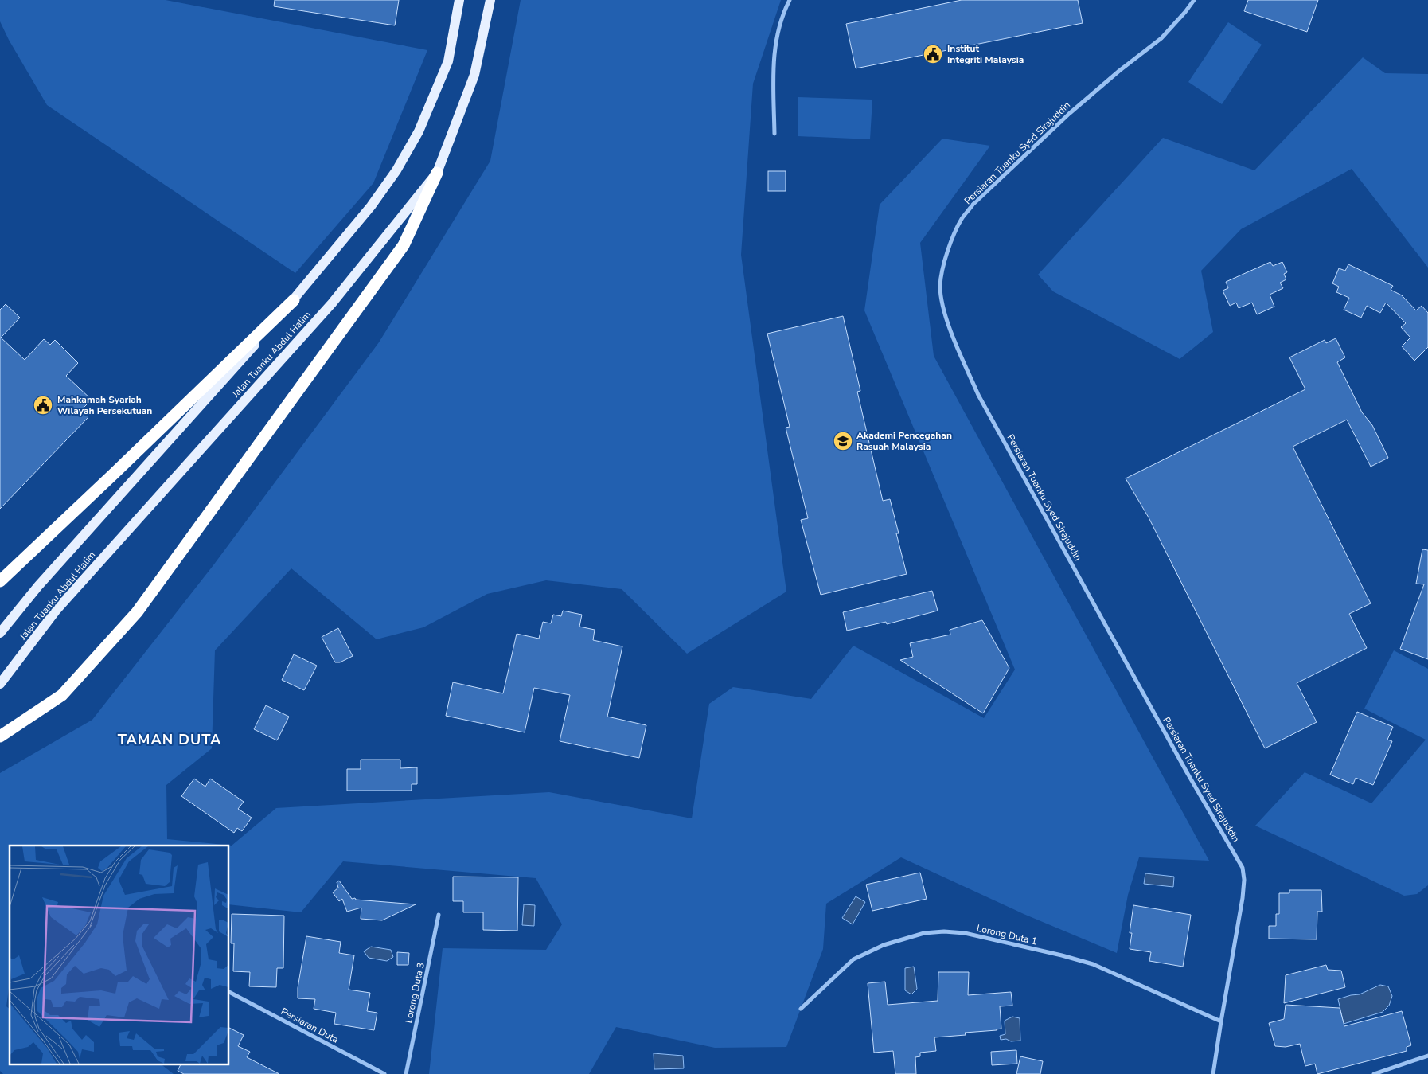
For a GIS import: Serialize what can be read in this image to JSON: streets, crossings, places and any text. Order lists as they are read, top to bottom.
{
  "streets": {
    "main road": ["Jalan Tuanku Abdul Halim"],
    "street": [
      "Persiaran Tuanku Syed Sirajuddin",
      "Lorong Duta 1",
      "Lorong Duta 3",
      "Persiaran Duta"
    ]
  },
  "crossings": [
    ["Persiaran Tuanku Syed Sirajuddin", "Lorong Duta 1"]
  ],
  "districts": ["TAMAN DUTA"],
  "places": {
    "public building": ["Institut Integriti Malaysia", "Mahkamah Syariah Wilayah Persekutuan"],
    "school or university": ["Akademi Pencegahan Rasuah Malaysia"]
  }
}
